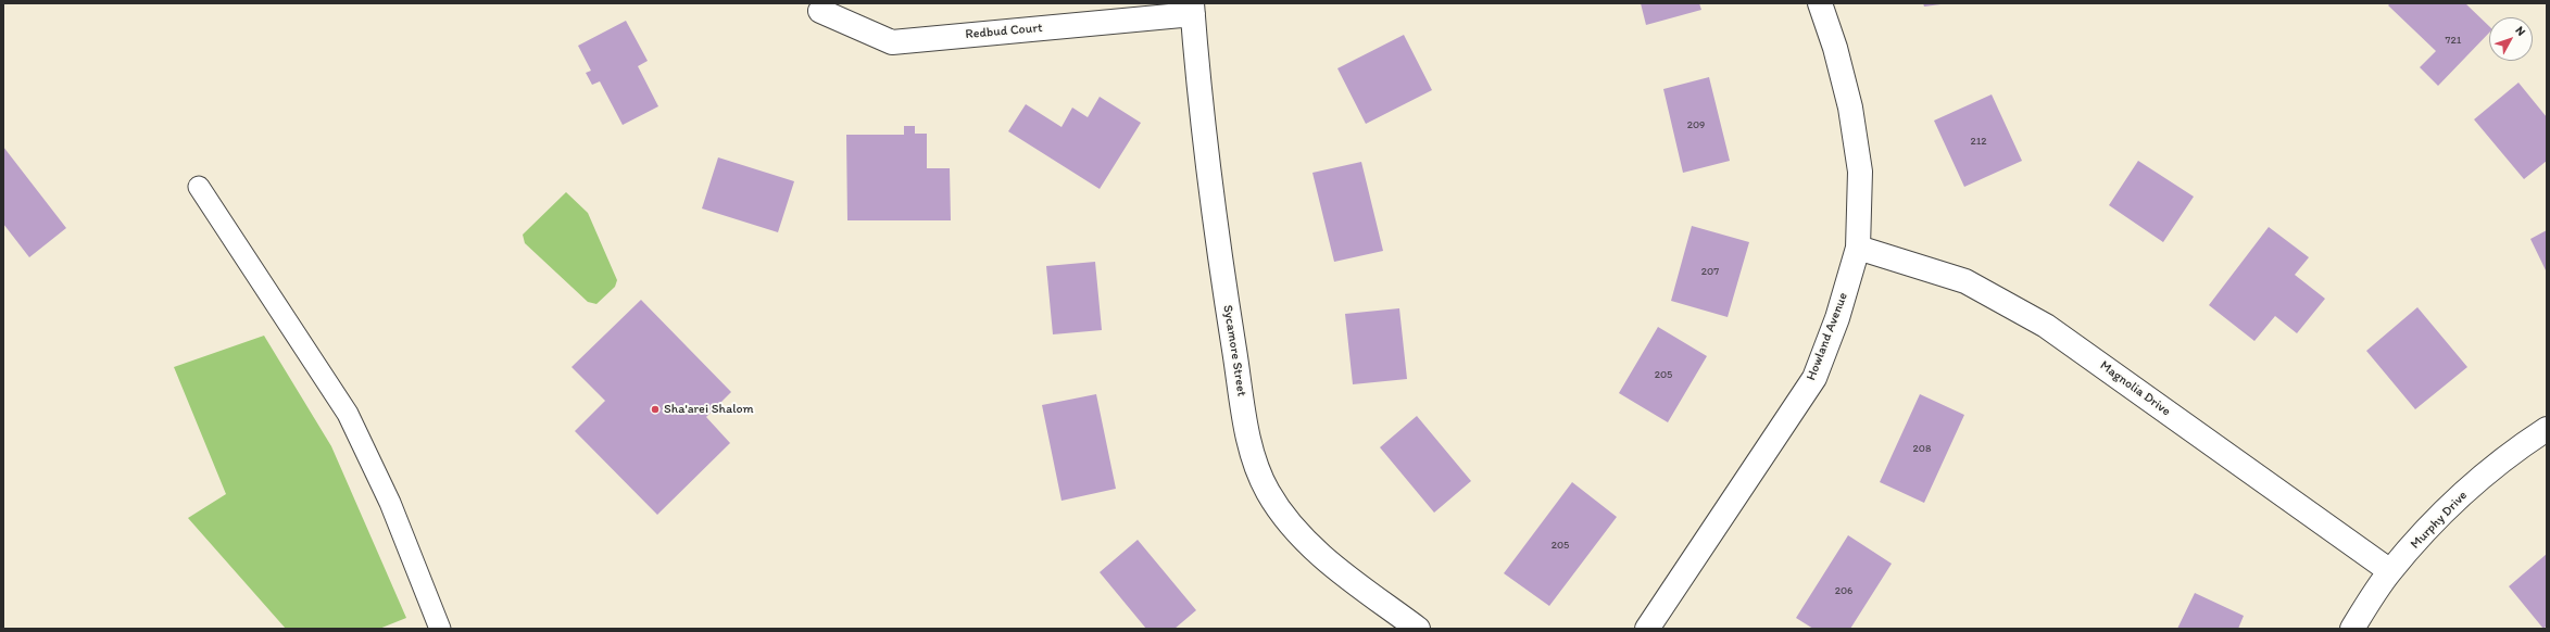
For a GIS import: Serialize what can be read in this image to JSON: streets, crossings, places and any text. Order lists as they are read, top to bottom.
{
  "streets": {
    "street": [
      "Redbud Court",
      "Howland Avenue",
      "Sycamore Street",
      "Magnolia Drive",
      "Murphy Drive"
    ]
  },
  "crossings": [
    ["Redbud Court", "Sycamore Street"],
    ["Howland Avenue", "Magnolia Drive"],
    ["Magnolia Drive", "Murphy Drive"]
  ],
  "places": ["Sha'arei Shalom"],
  "house_numbers": [
    "721",
    "209",
    "212",
    "207",
    "205",
    "208",
    "205",
    "206"
  ],
  "north": "top right"
}
